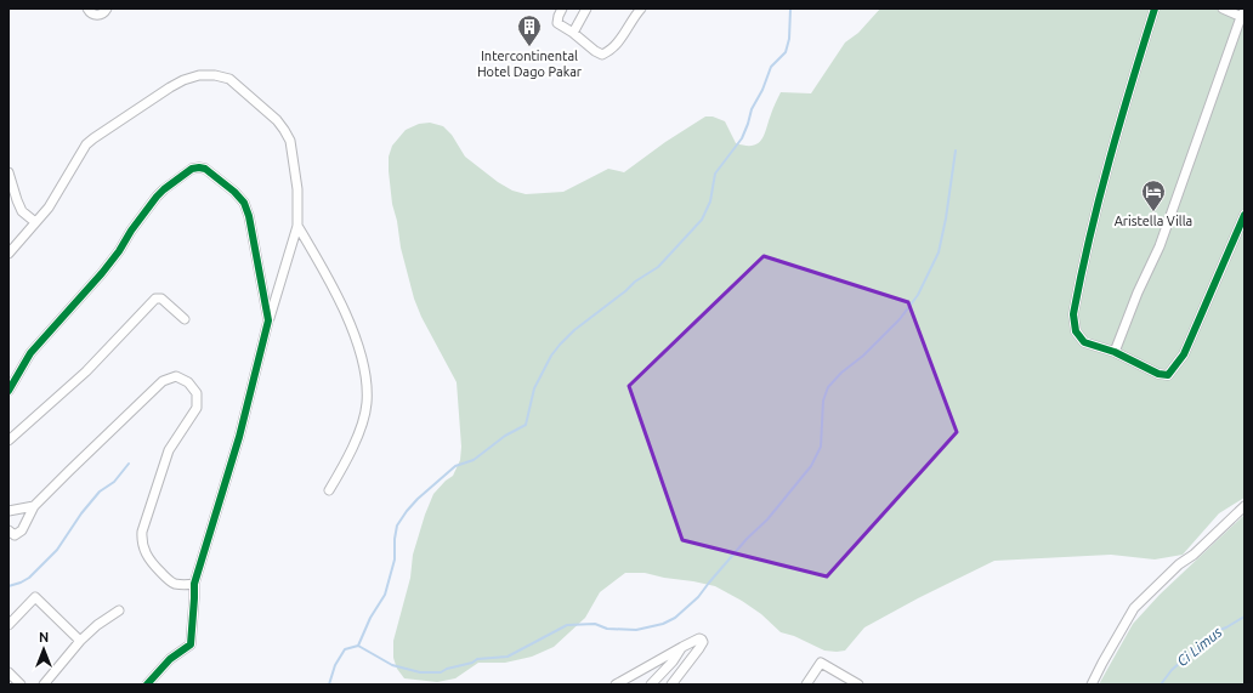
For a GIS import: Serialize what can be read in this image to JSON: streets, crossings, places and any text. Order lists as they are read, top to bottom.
{
  "water": ["Ci Limus"],
  "places": {
    "building": ["Intercontinental Hotel Dago Pakar"],
    "hotel": ["Aristella Villa"]
  },
  "north": "top"
}
